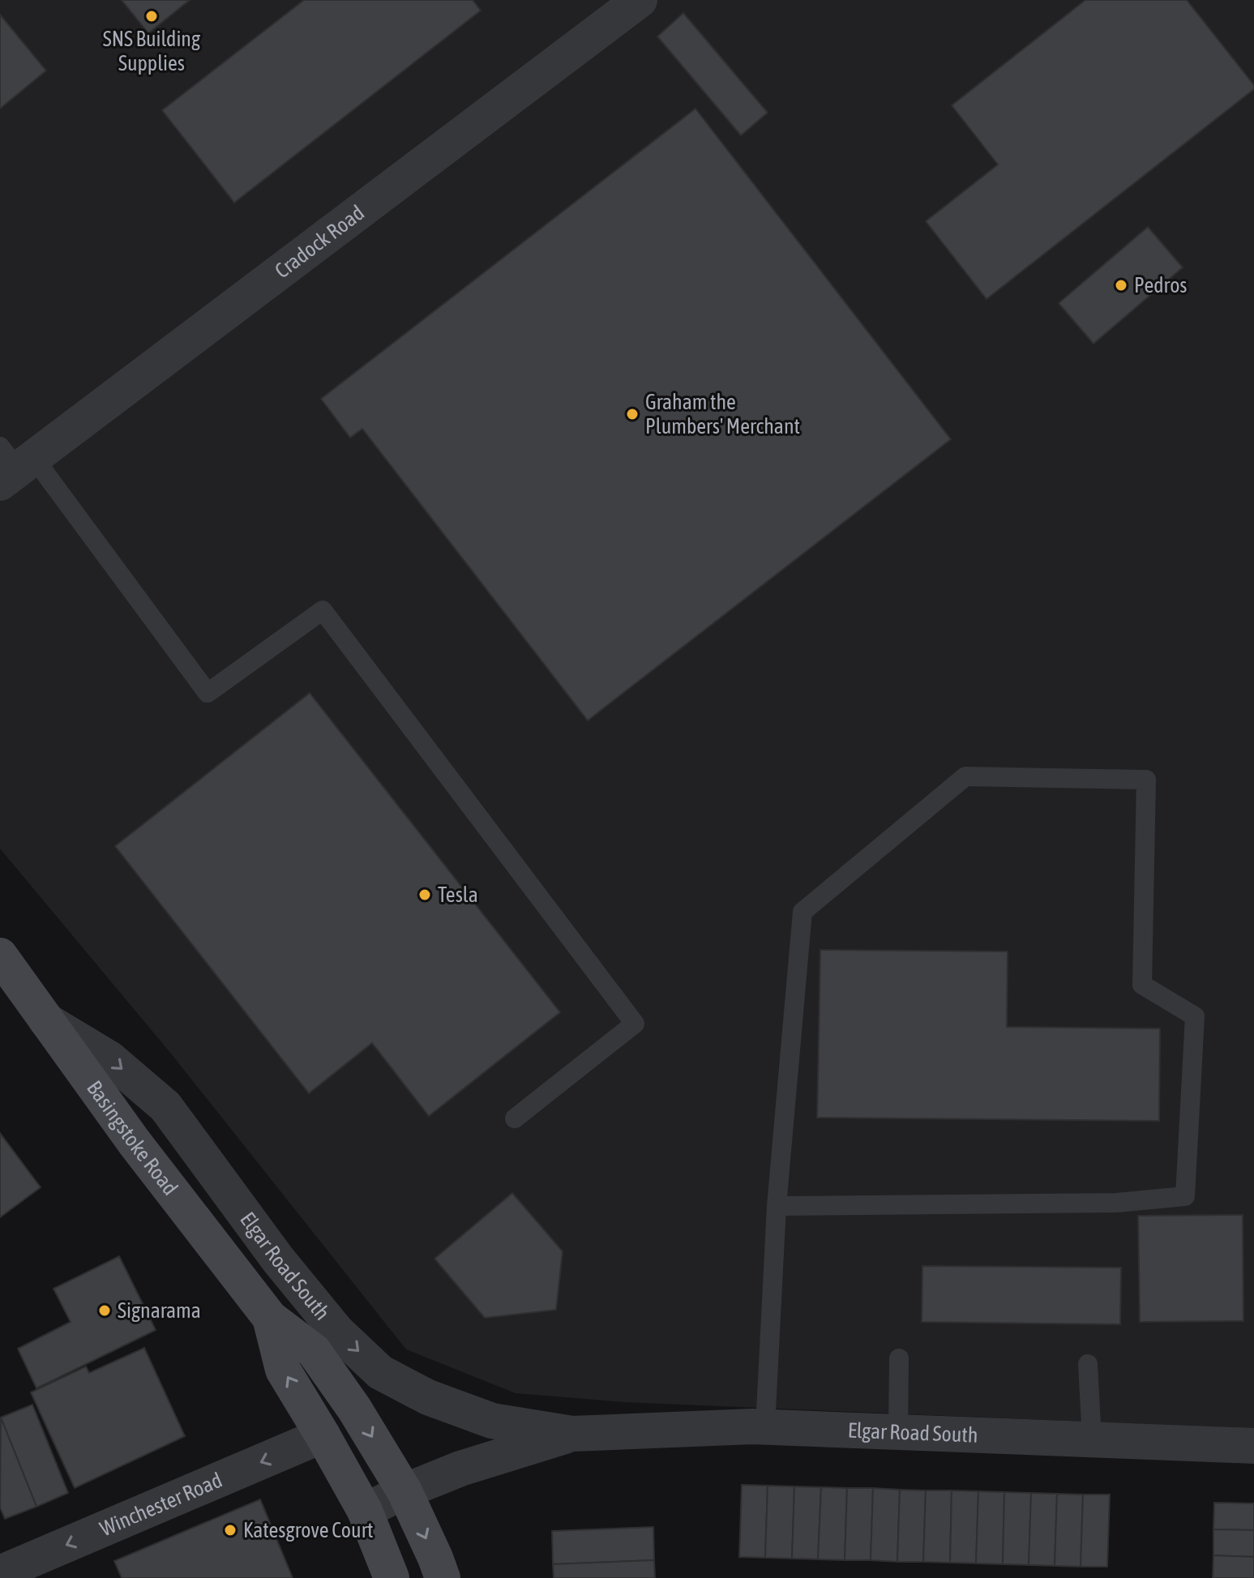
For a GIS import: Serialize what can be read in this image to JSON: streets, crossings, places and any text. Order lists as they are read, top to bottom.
{
  "streets": {
    "main road": ["Basingstoke Road"],
    "street": ["Cradock Road", "Elgar Road South", "Winchester Road"]
  },
  "crossings": [
    ["Basingstoke Road", "Elgar Road South"],
    ["Basingstoke Road", "Winchester Road"]
  ],
  "one_way": ["Elgar Road South", "Winchester Road"],
  "places": [
    "SNS Building Supplies",
    "Pedros",
    "Graham the Plumbers' Merchant",
    "Tesla",
    "Signarama",
    "Katesgrove Court"
  ]
}
